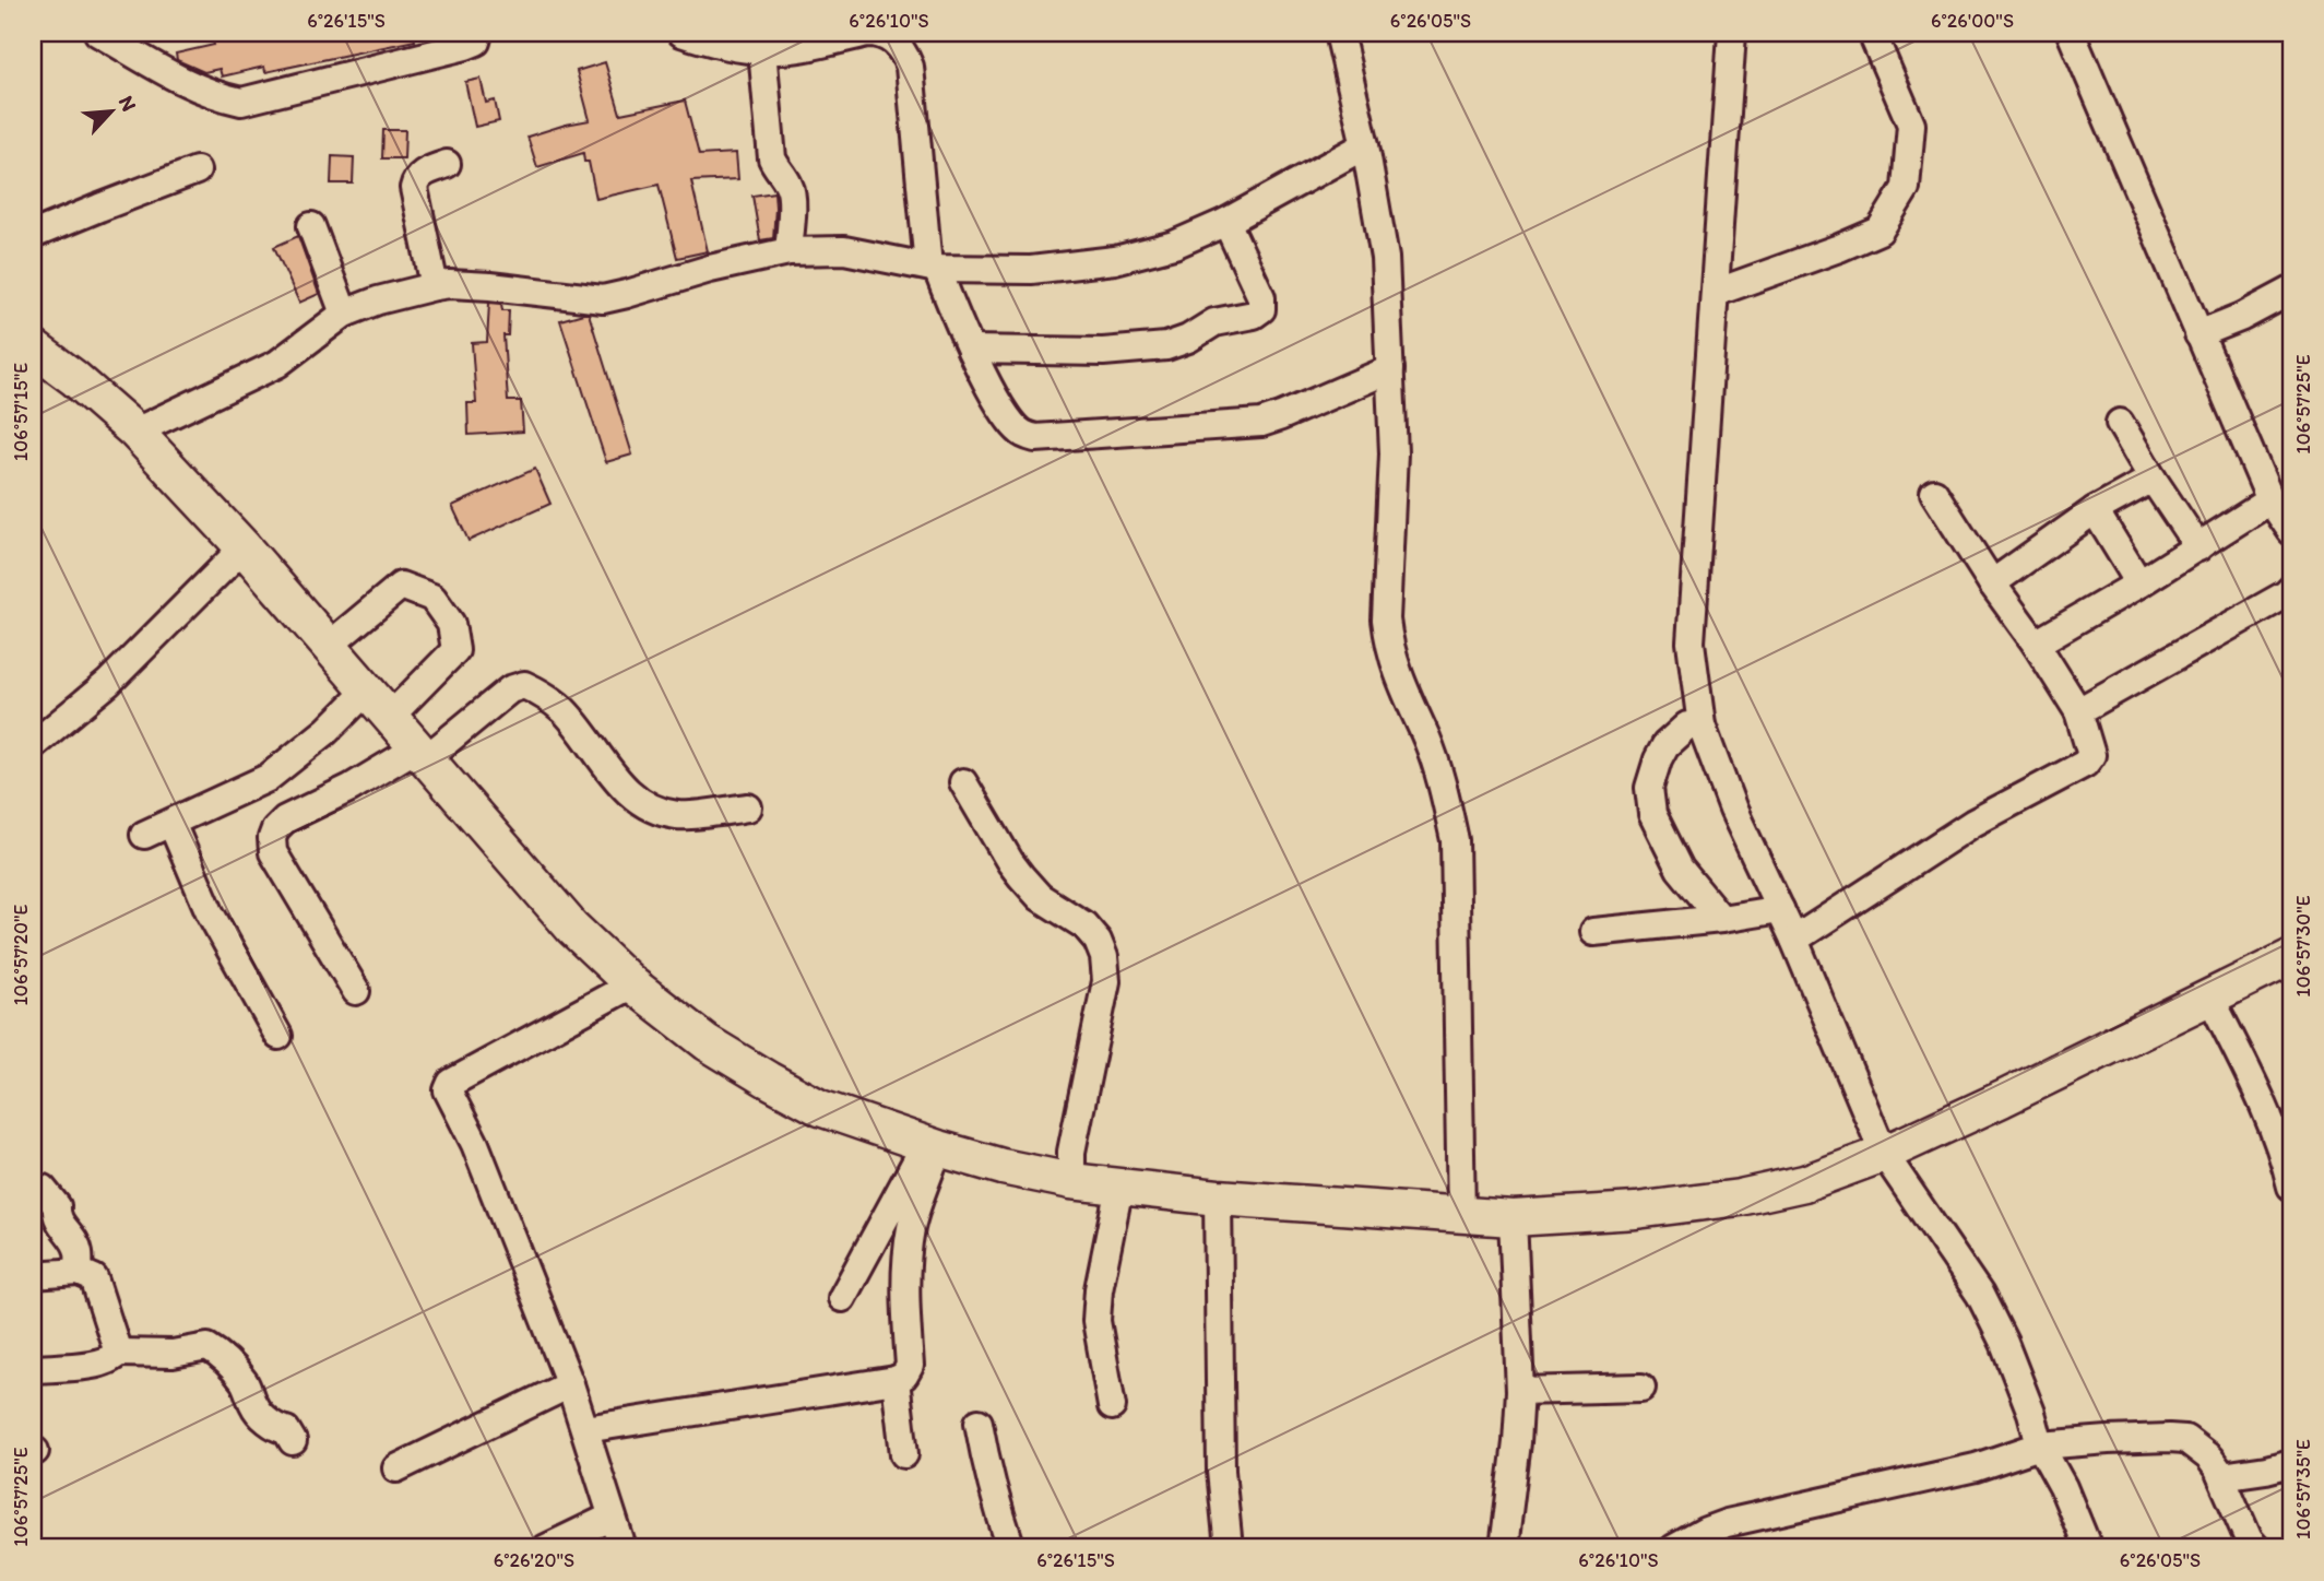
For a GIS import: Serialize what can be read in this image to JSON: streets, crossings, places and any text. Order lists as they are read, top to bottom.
{
  "north": "top right",
  "coordinates": [
    "6°26'15\"S",
    "6°26'10\"S",
    "6°26'05\"S",
    "6°26'00\"S",
    "106°57'25\"E",
    "106°57'15\"E",
    "106°57'30\"E",
    "106°57'20\"E",
    "106°57'35\"E",
    "6°26'20\"S"
  ]
}
